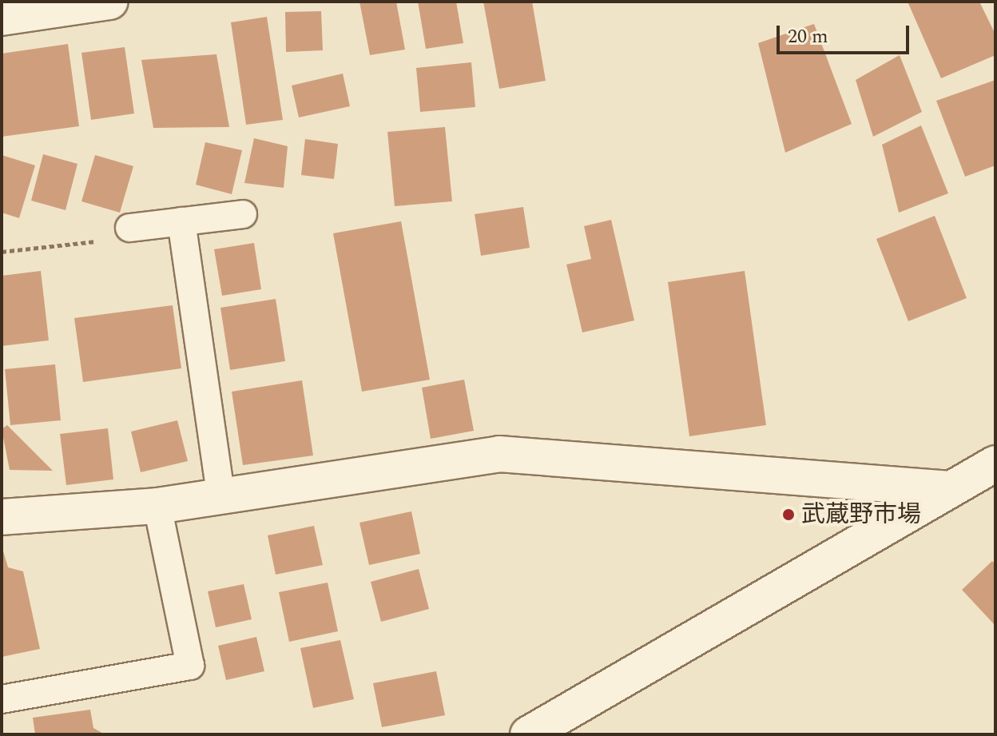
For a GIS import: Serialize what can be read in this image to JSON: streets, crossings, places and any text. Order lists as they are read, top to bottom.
{
  "places": ["武蔵野市場"],
  "scale_bar": "20 m"
}
